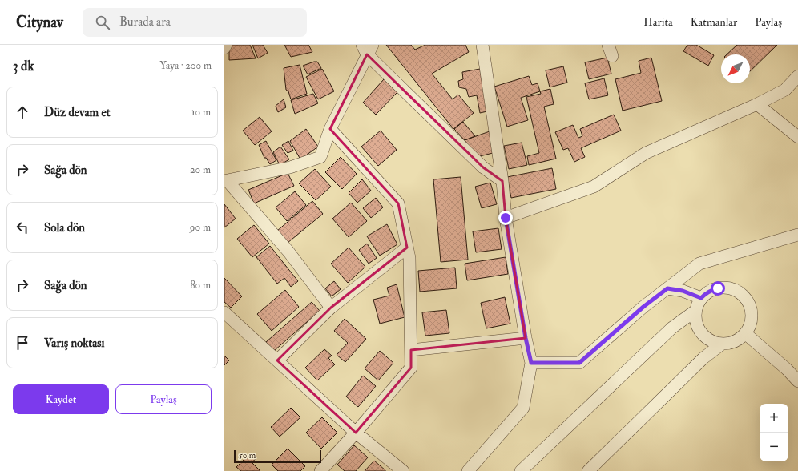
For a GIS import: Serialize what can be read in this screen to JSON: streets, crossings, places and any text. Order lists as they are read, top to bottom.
{
  "scale_bar": "50 m",
  "north": "bottom left",
  "page": {
    "header": "Citynav",
    "search": "Burada ara",
    "nav": ["Harita", "Katmanlar", "Paylaş"],
    "heading": ["3 dk", "Yaya · 200 m"],
    "list": [
      ["Düz devam et", "10 m"],
      ["Sağa dön", "20 m"],
      ["Sola dön", "90 m"],
      ["Sağa dön", "80 m"],
      "Varış noktası"
    ],
    "buttons": ["Kaydet", "Paylaş"],
    "map_buttons": ["+", "−"],
    "scale": "50 m"
  }
}
